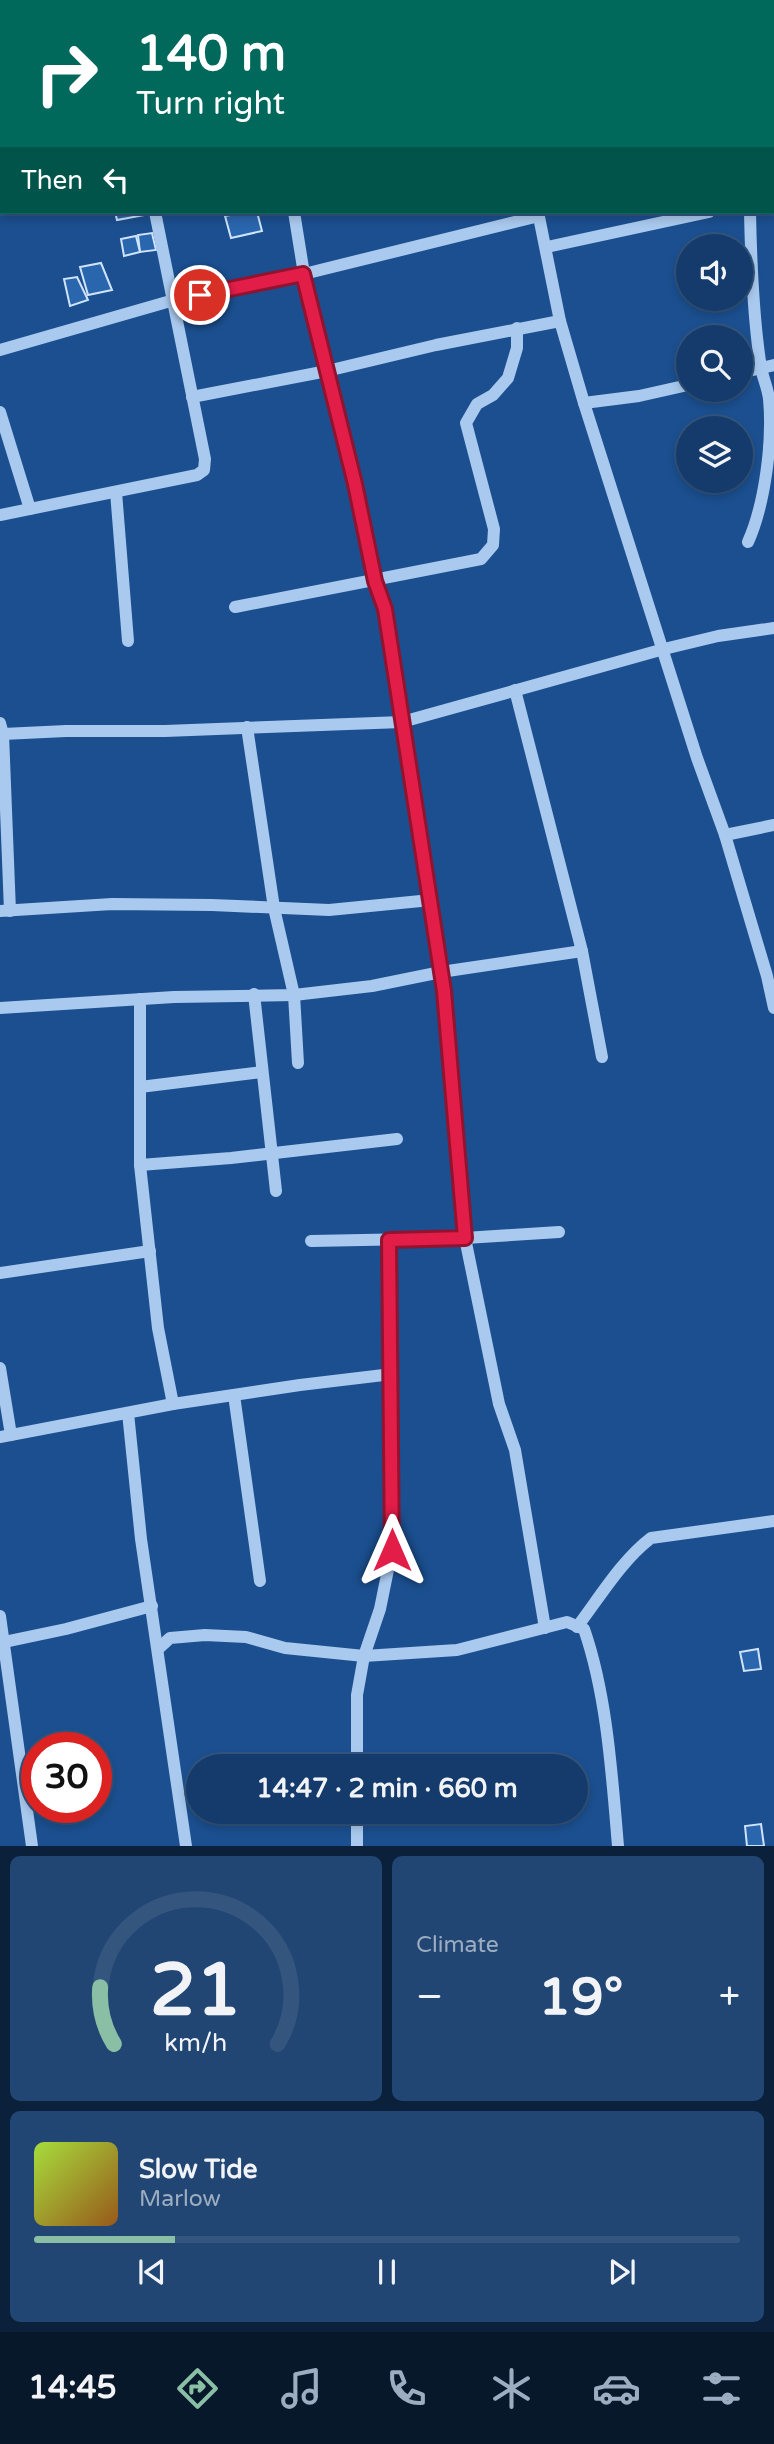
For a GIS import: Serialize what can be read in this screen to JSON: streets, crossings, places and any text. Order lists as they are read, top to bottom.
{
  "page": {
    "turn": ["140 m", "Turn right"],
    "then": "Then",
    "limit": "30",
    "trip": "14:47 · 2 min · 660 m",
    "tile": "Climate",
    "heat": ["−", "19°", "+"],
    "song": ["Slow Tide", "Marlow"],
    "tabs": "14:45",
    "gauge": ["21", "km/h"]
  }
}
